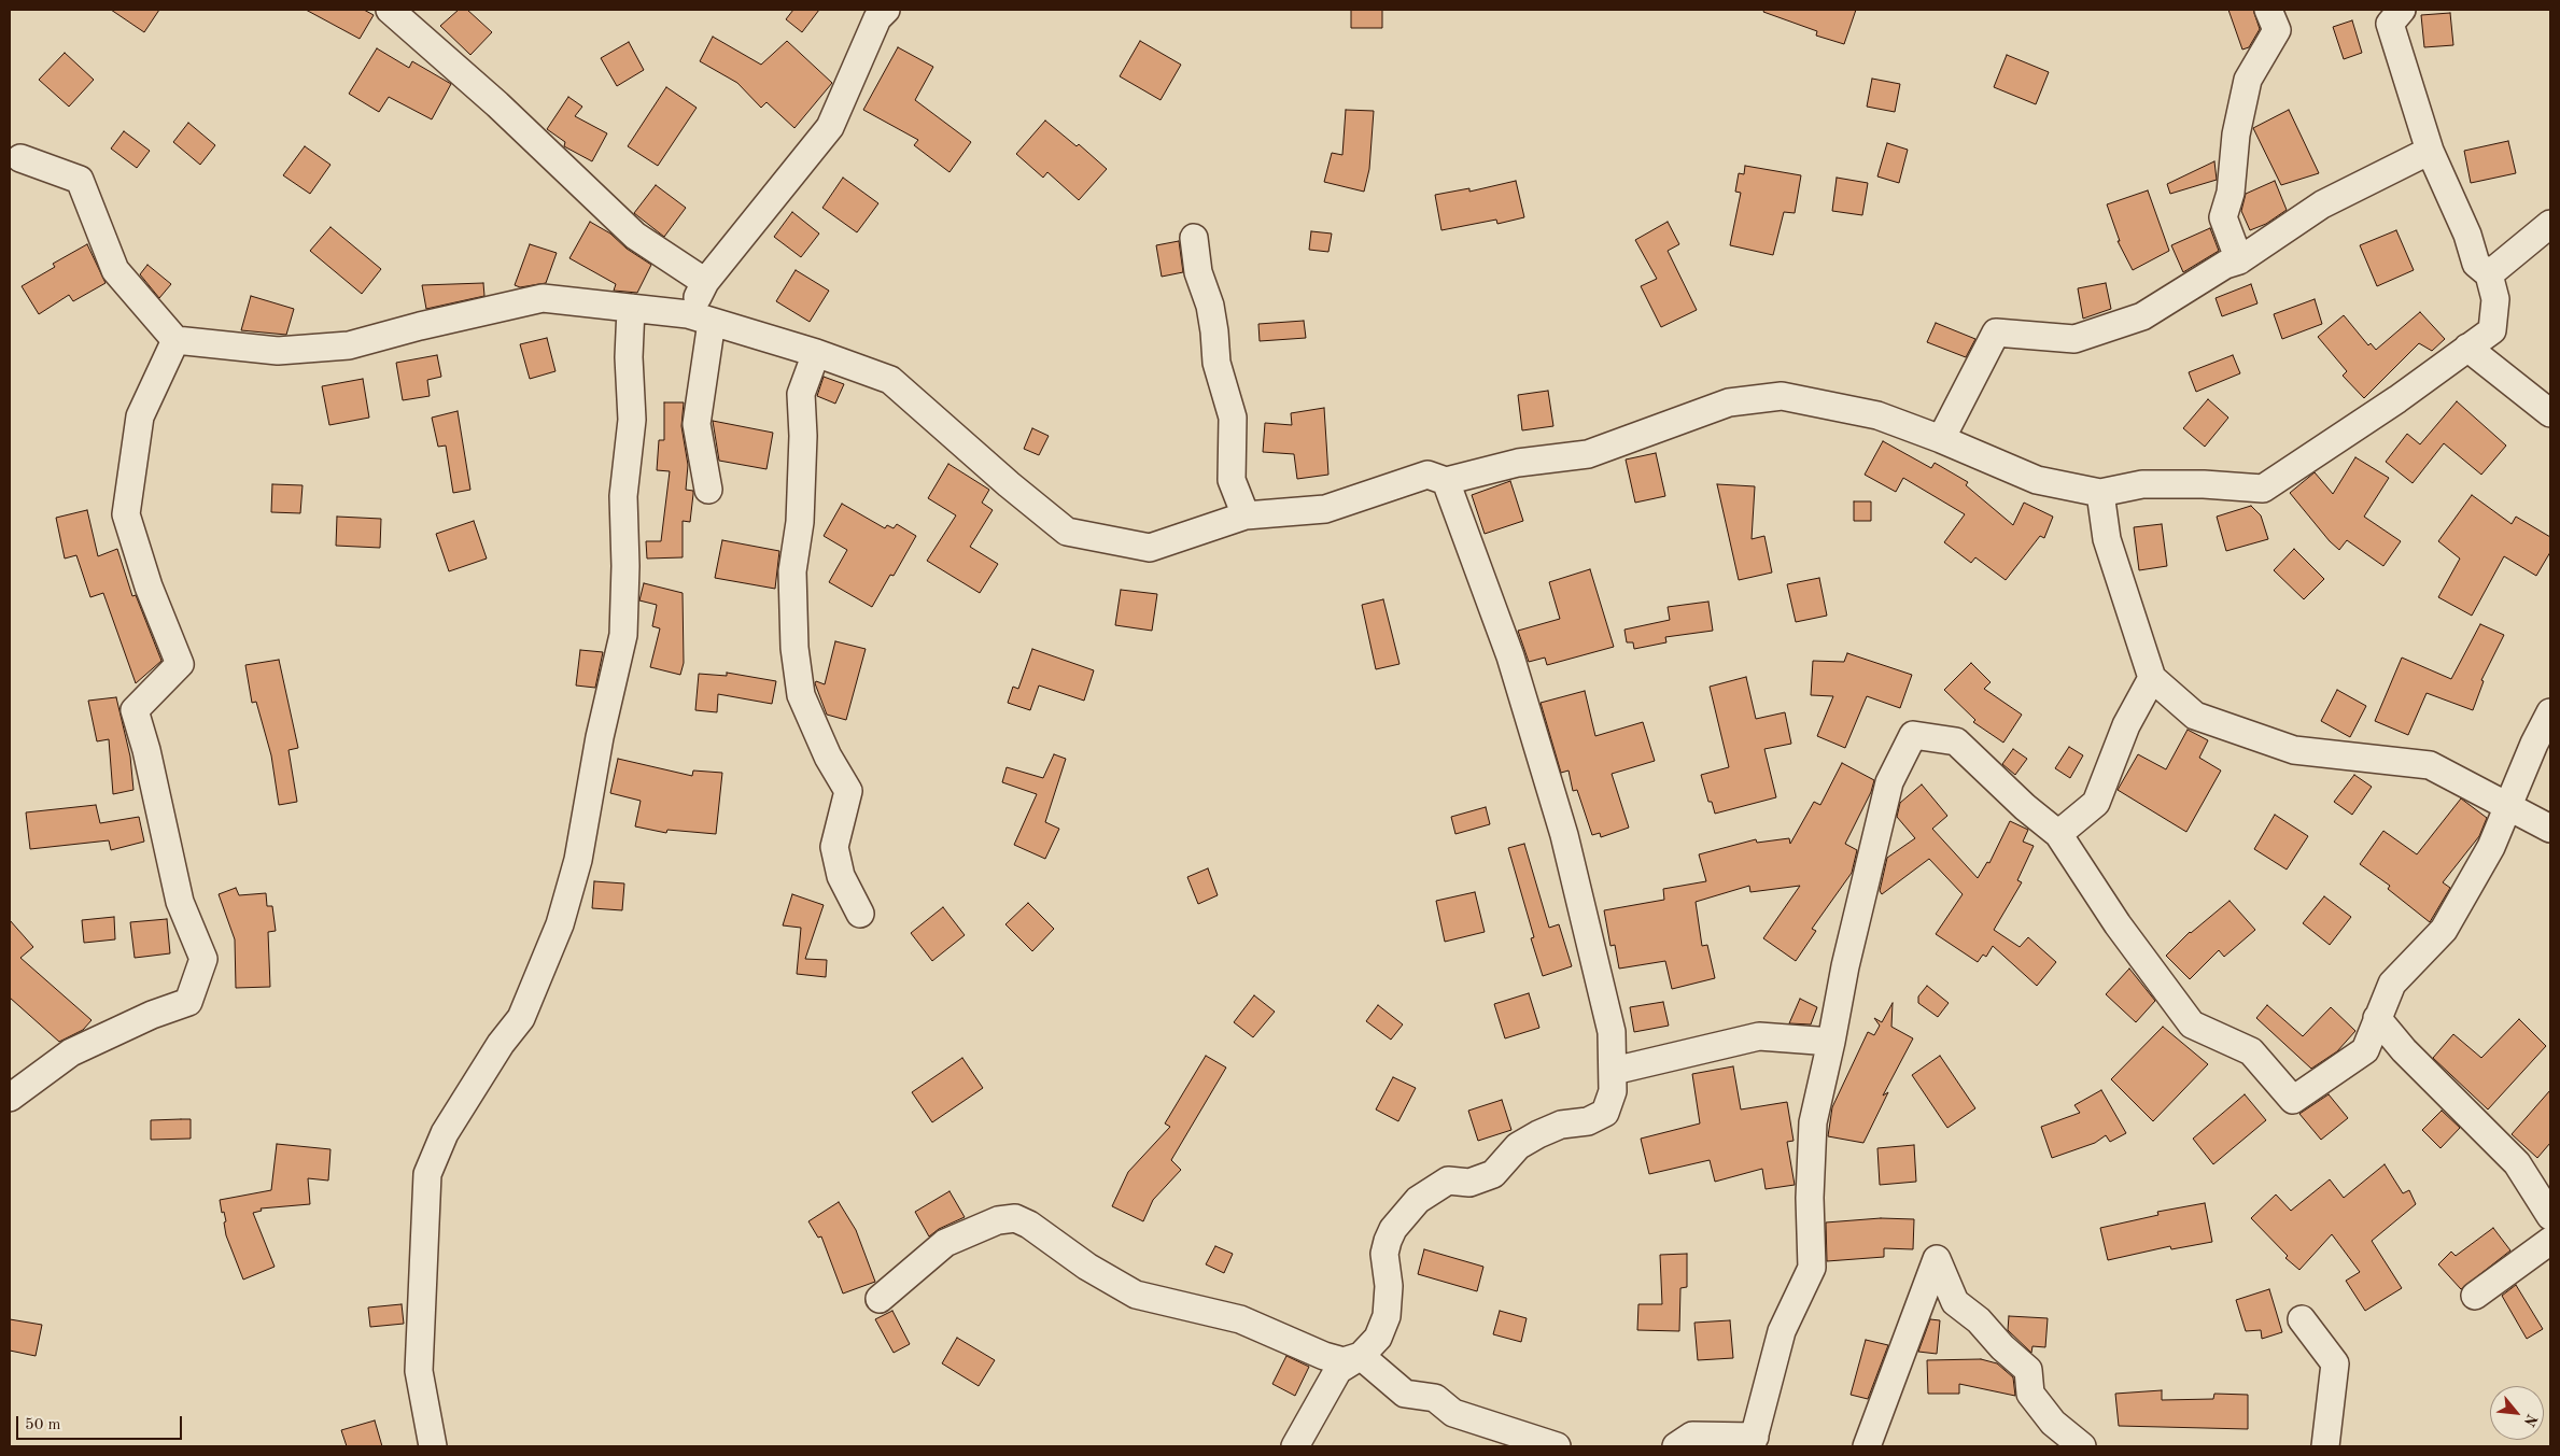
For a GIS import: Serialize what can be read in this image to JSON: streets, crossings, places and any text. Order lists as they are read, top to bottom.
{
  "scale_bar": "50 m",
  "north": "bottom right"
}
